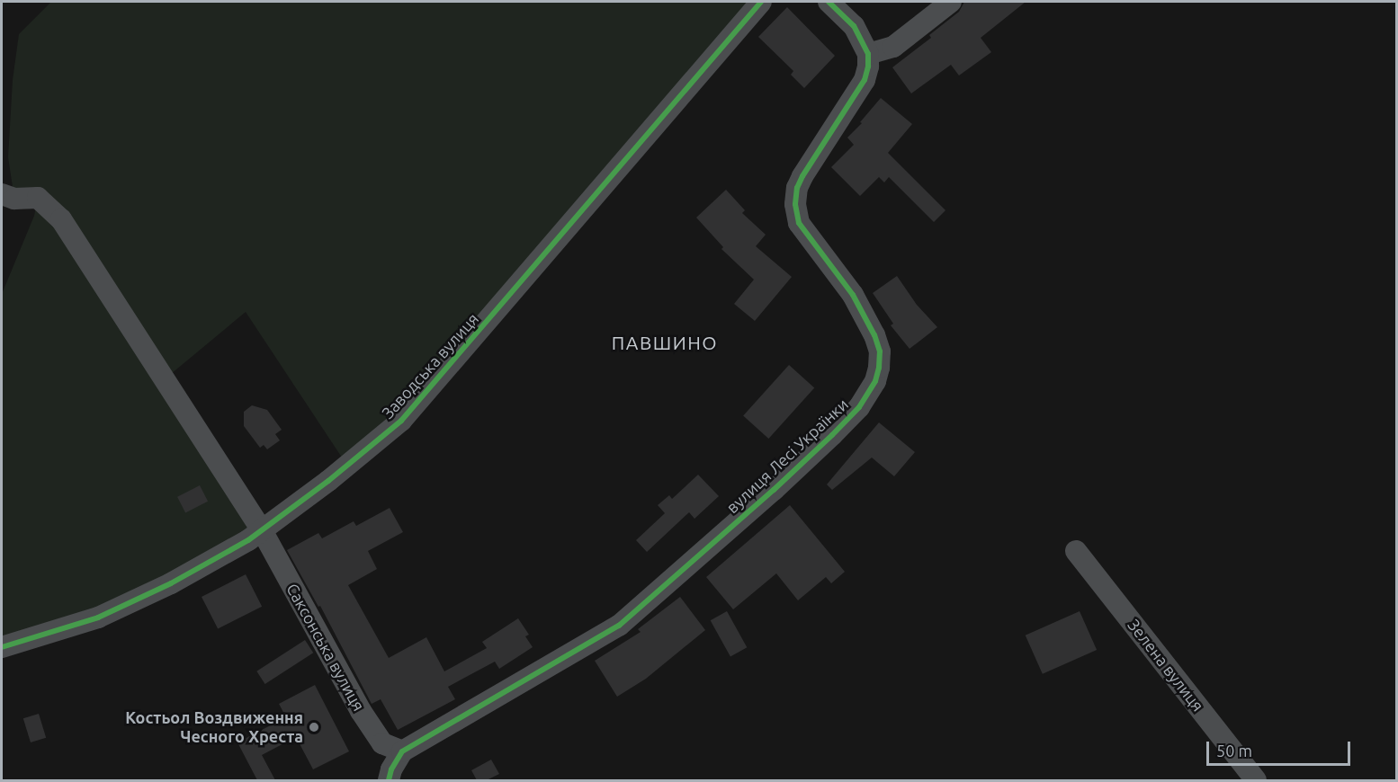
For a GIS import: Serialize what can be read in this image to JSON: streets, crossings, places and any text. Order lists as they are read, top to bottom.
{
  "streets": {
    "street": [
      "Заводська вулиця",
      "вулиця Лесі Українки",
      "Саксонська вулиця",
      "Зелена вулиця"
    ]
  },
  "crossings": [
    ["Заводська вулиця", "Саксонська вулиця"],
    ["вулиця Лесі Українки", "Саксонська вулиця"]
  ],
  "districts": ["ПАВШИНО"],
  "places": ["Костьол Воздвиження Чесного Хреста"],
  "scale_bar": "50 m"
}
